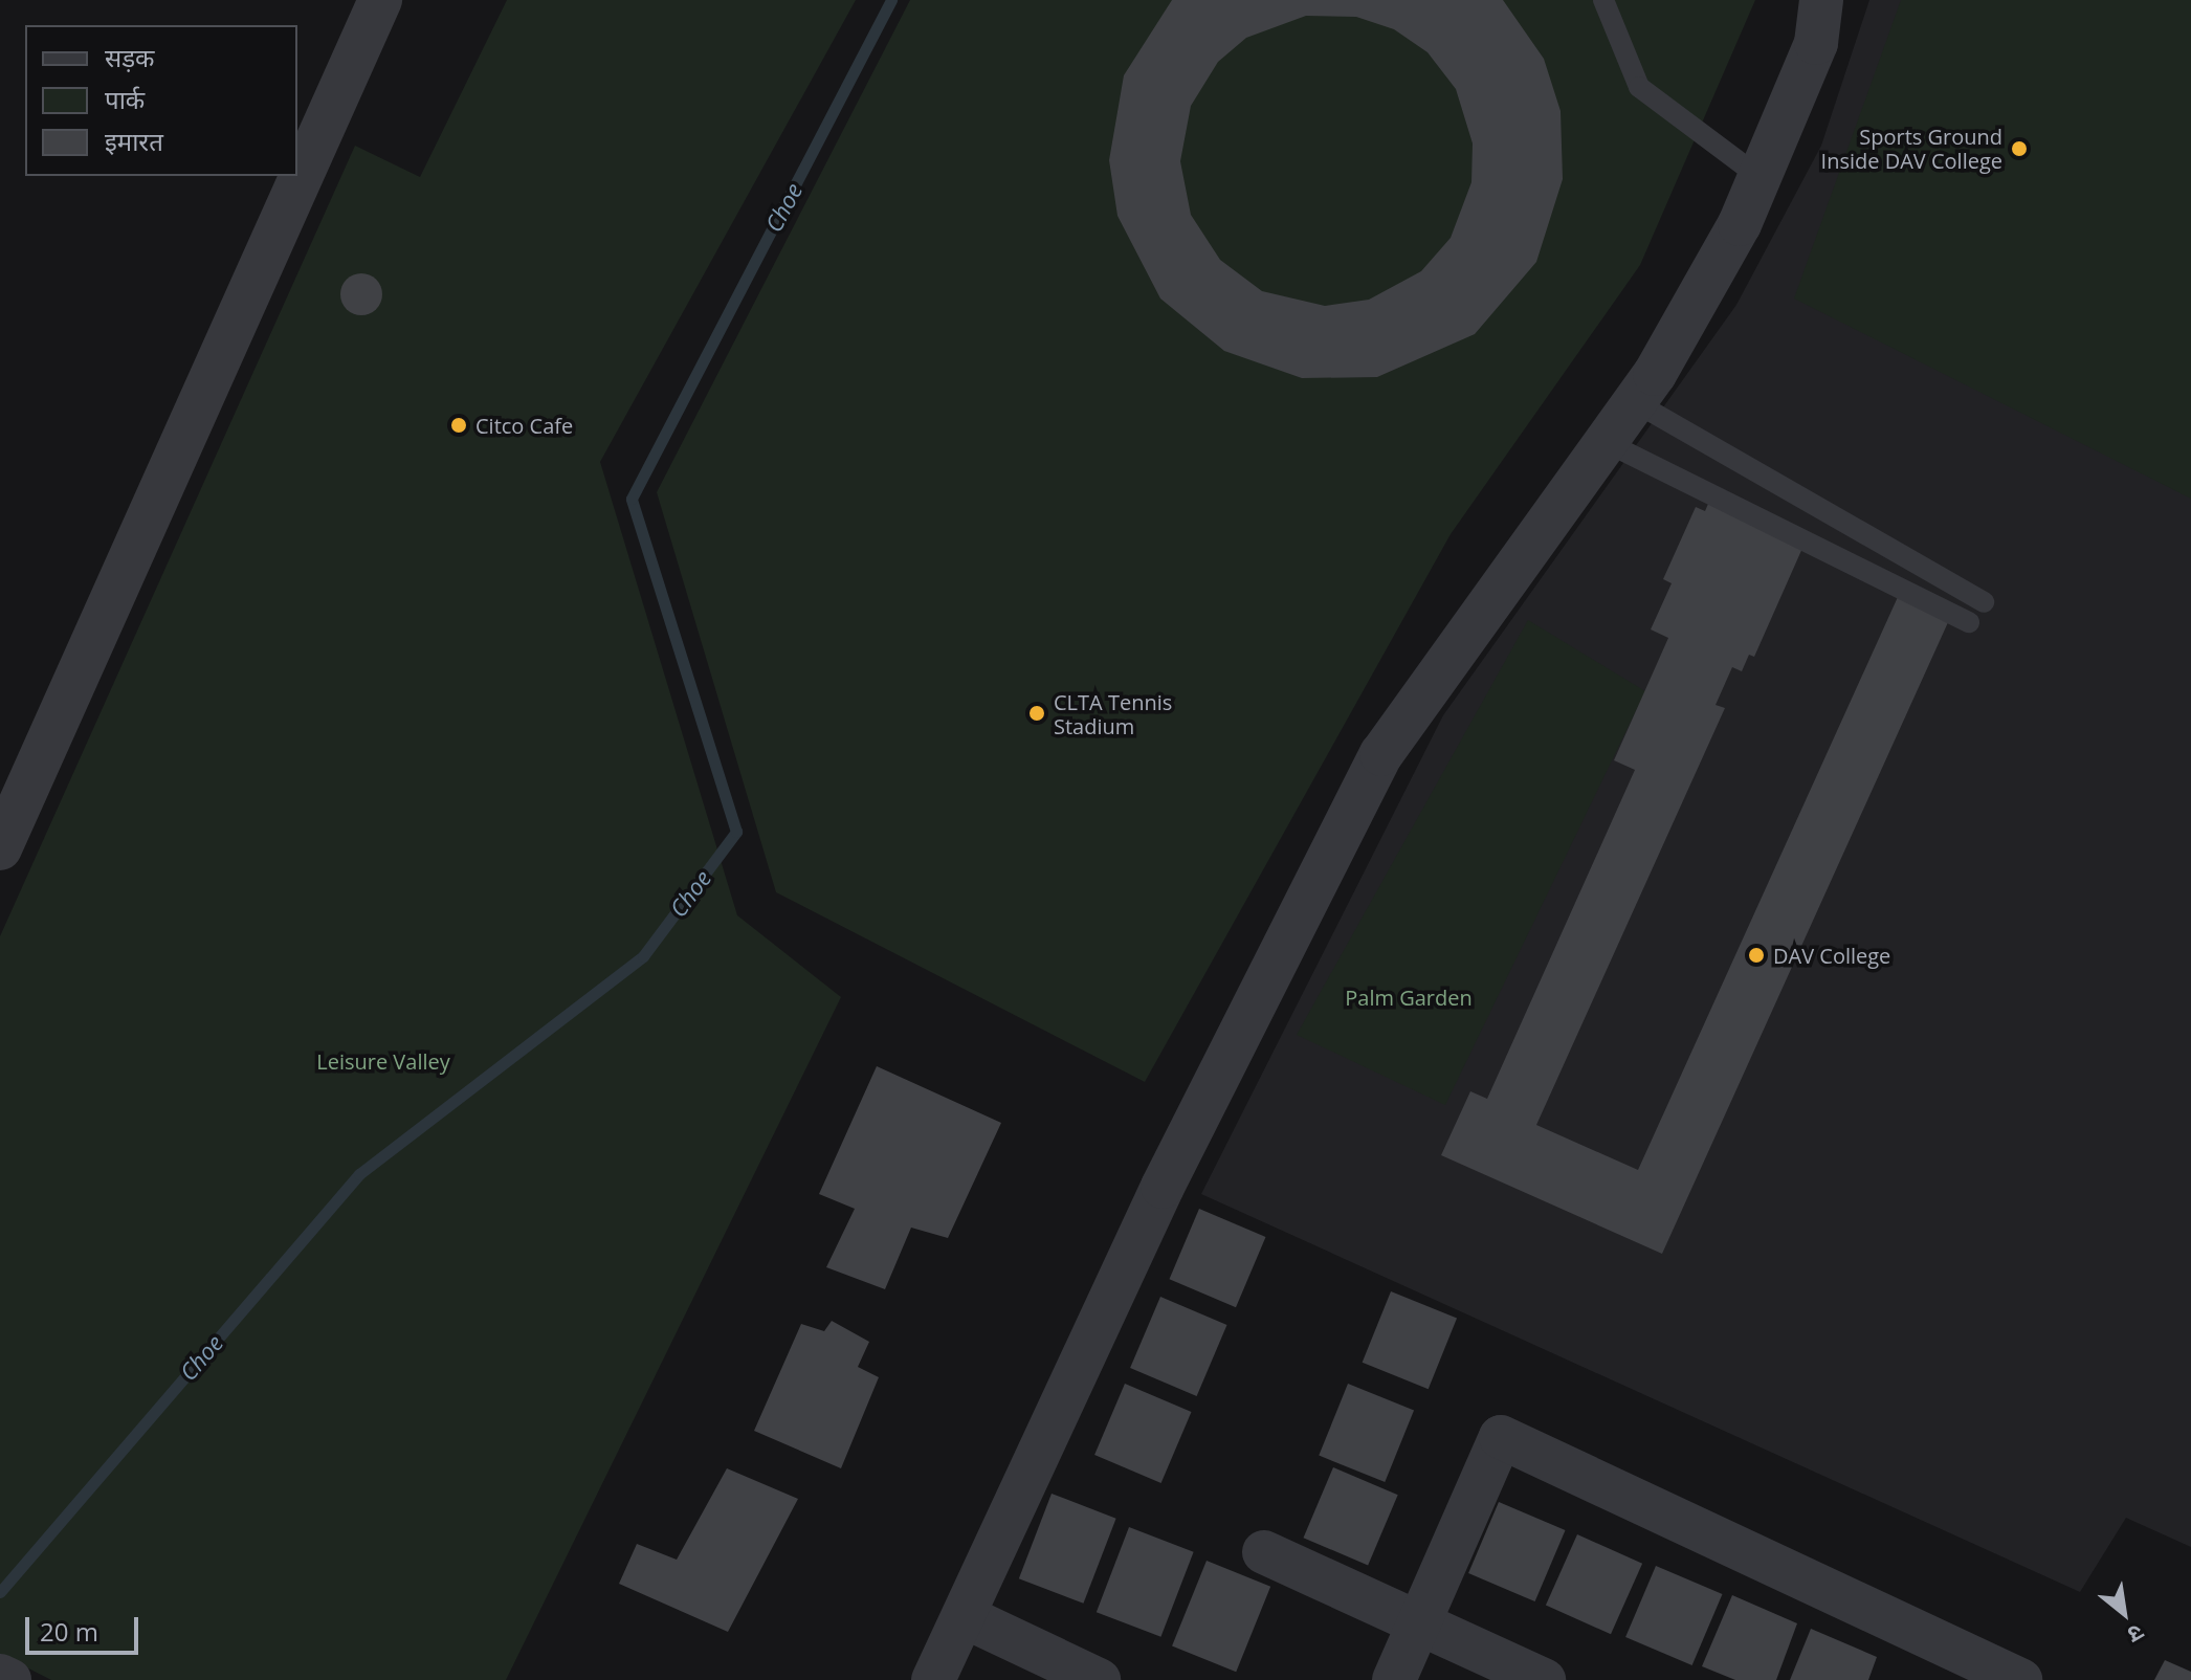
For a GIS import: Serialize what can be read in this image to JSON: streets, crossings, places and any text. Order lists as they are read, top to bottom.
{
  "water": ["Choe"],
  "parks": ["Palm Garden", "Leisure Valley"],
  "places": [
    "Sports Ground Inside DAV College",
    "Citco Cafe",
    "CLTA Tennis Stadium",
    "DAV College"
  ],
  "legend": ["सड़क", "पार्क", "इमारत"],
  "scale_bar": "20 m",
  "north": "bottom right"
}
